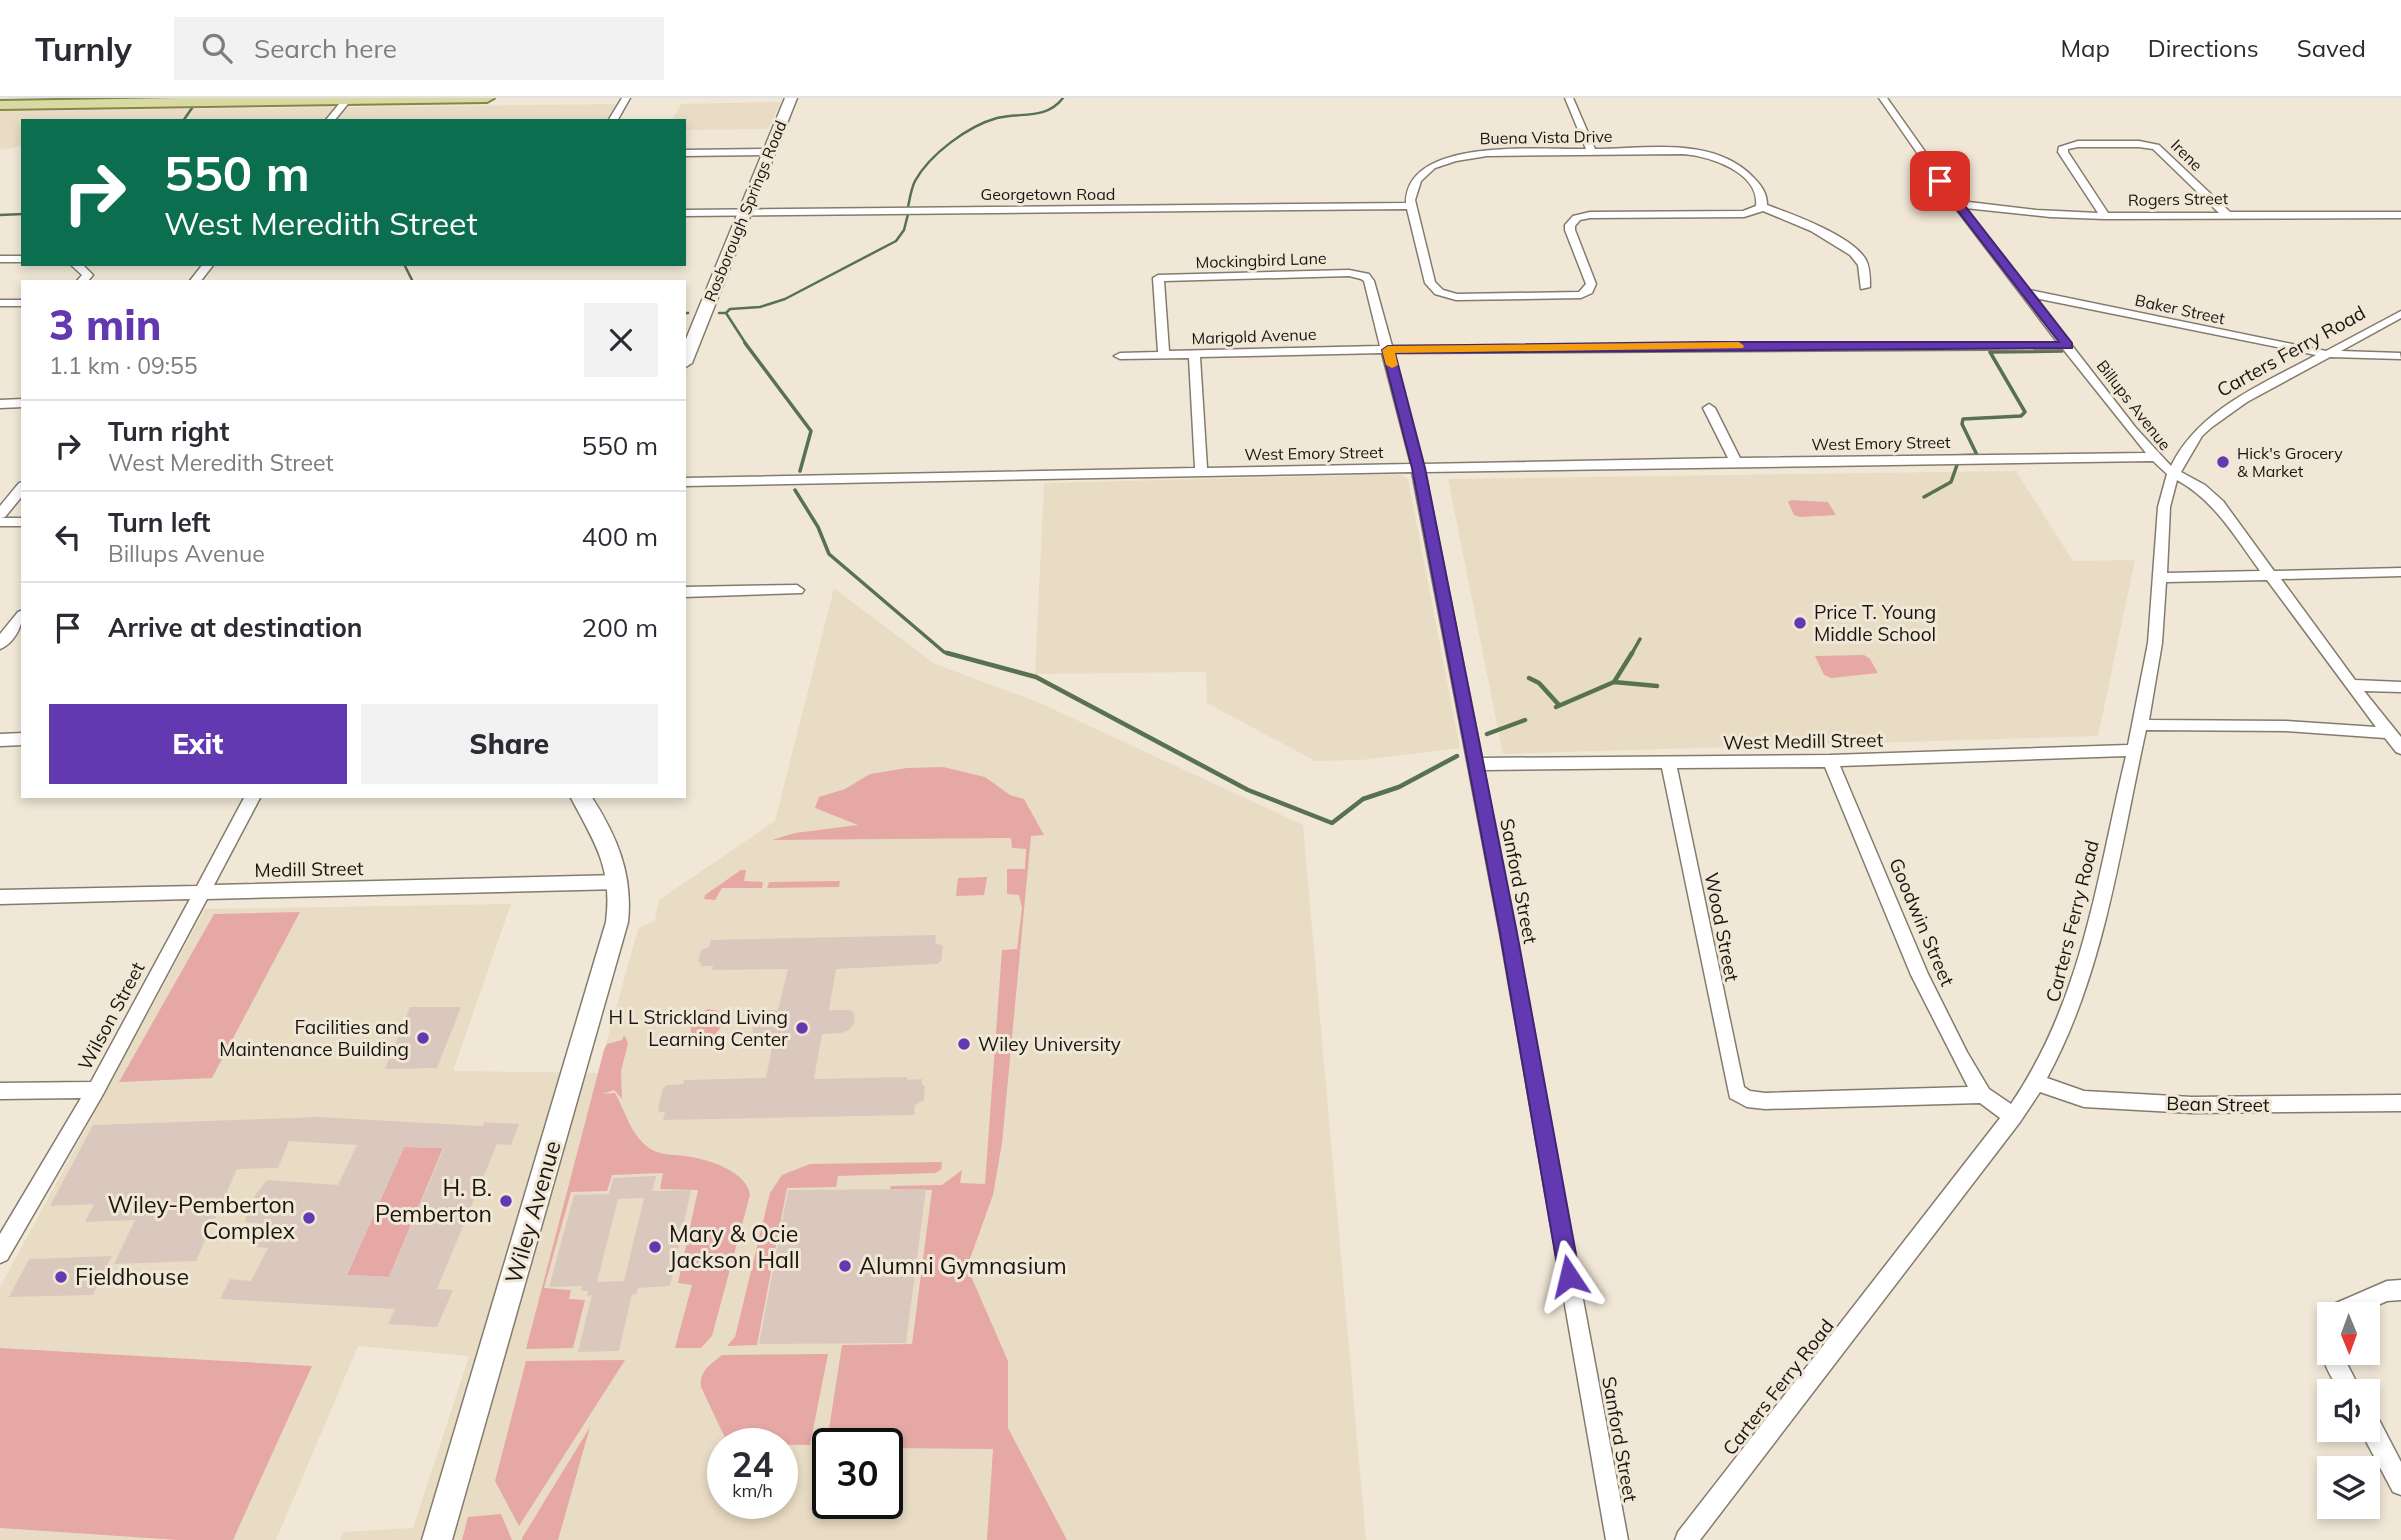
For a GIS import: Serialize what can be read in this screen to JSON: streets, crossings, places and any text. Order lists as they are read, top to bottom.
{
  "streets": {
    "street": [
      "Buena Vista Drive",
      "Irene",
      "Georgetown Road",
      "Rogers Street",
      "Rosborough Springs Road",
      "Mockingbird Lane",
      "Baker Street",
      "Marigold Avenue",
      "Carters Ferry Road",
      "Billups Avenue",
      "West Emory Street",
      "West Medill Street",
      "Medill Street",
      "Sanford Street",
      "Goodwin Street",
      "Wood Street",
      "Wilson Street",
      "Bean Street",
      "Wiley Avenue"
    ]
  },
  "crossings": [
    ["Buena Vista Drive", "Georgetown Road"],
    ["Irene", "Rogers Street"],
    ["Georgetown Road", "Rosborough Springs Road"],
    ["Rogers Street", "Billups Avenue"],
    ["Mockingbird Lane", "Marigold Avenue"],
    ["Mockingbird Lane", "Sanford Street"],
    ["Baker Street", "Carters Ferry Road"],
    ["Baker Street", "Billups Avenue"],
    ["Marigold Avenue", "Billups Avenue"],
    ["Marigold Avenue", "Sanford Street"],
    ["Carters Ferry Road", "Billups Avenue"],
    ["Carters Ferry Road", "West Medill Street"],
    ["Carters Ferry Road", "Bean Street"],
    ["Billups Avenue", "West Emory Street"],
    ["West Emory Street", "Sanford Street"],
    ["West Medill Street", "Sanford Street"],
    ["West Medill Street", "Goodwin Street"],
    ["West Medill Street", "Wood Street"],
    ["Medill Street", "Wilson Street"],
    ["Medill Street", "Wiley Avenue"],
    ["Goodwin Street", "Wood Street"]
  ],
  "places": [
    "Hick's Grocery & Market",
    "Price T. Young Middle School",
    "H L Strickland Living Learning Center",
    "Facilities and Maintenance Building",
    "Wiley University",
    "H. B. Pemberton",
    "Wiley-Pemberton Complex",
    "Mary & Ocie Jackson Hall",
    "Alumni Gymnasium",
    "Fieldhouse"
  ],
  "north": "bottom",
  "page": {
    "header": "Turnly",
    "search": "Search here",
    "nav": ["Map", "Directions", "Saved"],
    "turn": ["550 m", "West Meredith Street"],
    "heading": ["3 min", "1.1 km · 09:55"],
    "list": [
      {
        "name": "Turn right",
        "note": "West Meredith Street",
        "value": "550 m"
      },
      {
        "name": "Turn left",
        "note": "Billups Avenue",
        "value": "400 m"
      },
      {
        "name": "Arrive at destination",
        "value": "200 m"
      }
    ],
    "buttons": ["Exit", "Share"],
    "speed": "24 km/h",
    "limit": "30"
  }
}
